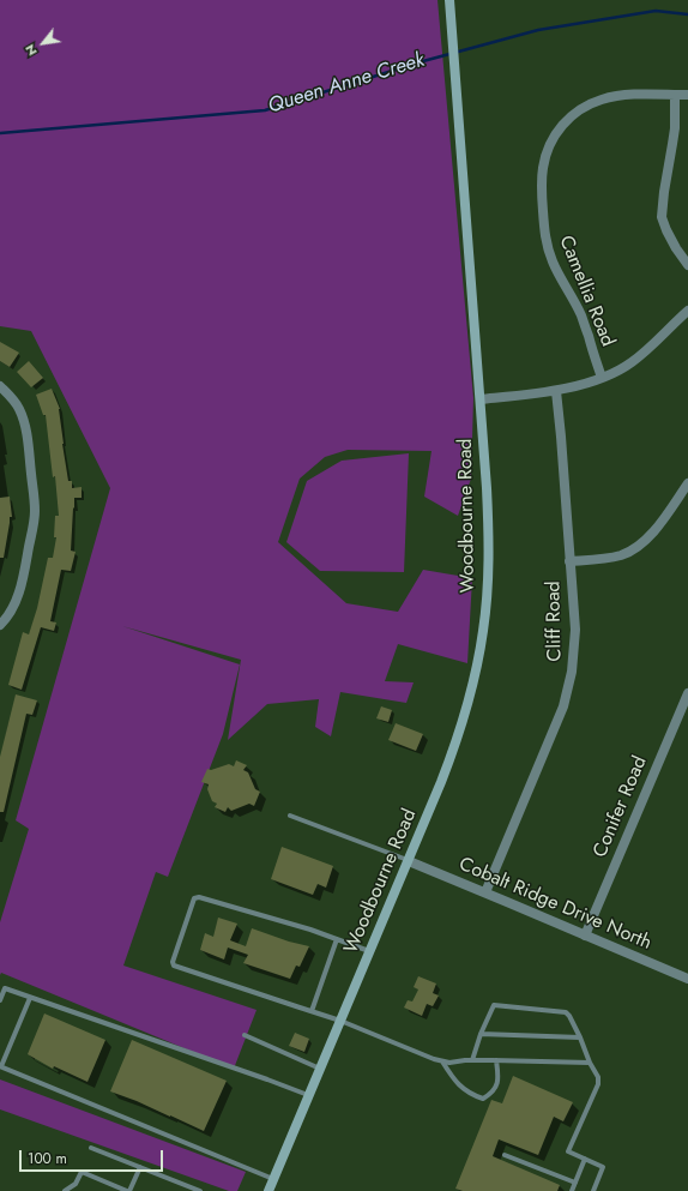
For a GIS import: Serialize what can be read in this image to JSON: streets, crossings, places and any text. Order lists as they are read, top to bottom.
{
  "streets": {
    "main road": ["Woodbourne Road"],
    "street": [
      "Camellia Road",
      "Cliff Road",
      "Conifer Road",
      "Cobalt Ridge Drive North"
    ]
  },
  "crossings": [
    ["Woodbourne Road", "Cobalt Ridge Drive North"],
    ["Cliff Road", "Cobalt Ridge Drive North"],
    ["Conifer Road", "Cobalt Ridge Drive North"]
  ],
  "water": ["Queen Anne Creek"],
  "scale_bar": "100 m",
  "north": "bottom left"
}
